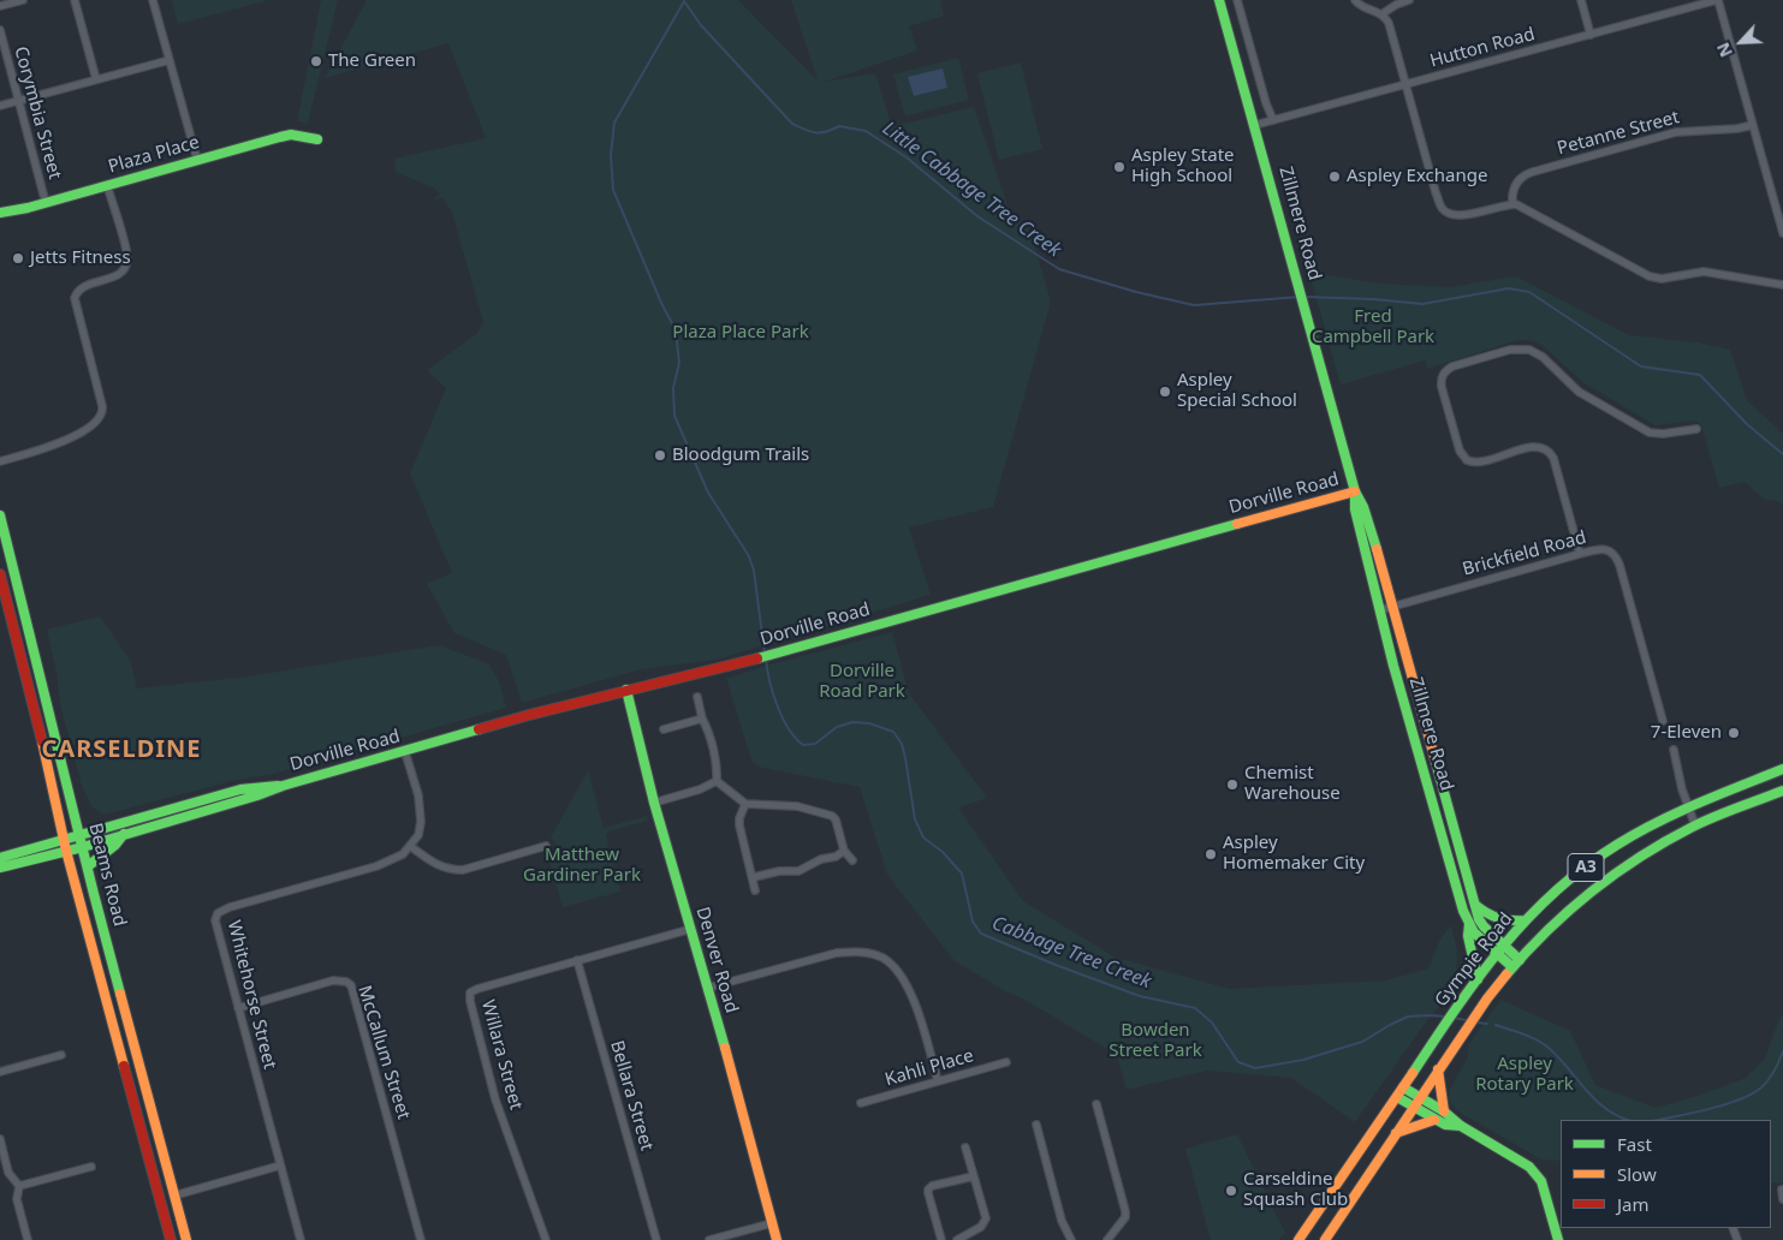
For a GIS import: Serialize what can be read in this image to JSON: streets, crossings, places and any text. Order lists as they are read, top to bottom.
{
  "streets": {
    "main road": [
      "Plaza Place",
      "Zillmere Road",
      "Dorville Road",
      "A3",
      "Beams Road",
      "Denver Road",
      "Gympie Road"
    ],
    "street": [
      "Hutton Road",
      "Corymbia Street",
      "Petanne Street",
      "Brickfield Road",
      "Whitehorse Street",
      "McCallum Street",
      "Willara Street",
      "Kahli Place",
      "Bellara Street"
    ]
  },
  "crossings": [
    ["Hutton Road", "Zillmere Road"],
    ["Corymbia Street", "Plaza Place"],
    ["Zillmere Road", "Dorville Road"],
    ["Zillmere Road", "Brickfield Road"],
    ["Zillmere Road", "Gympie Road"],
    ["Dorville Road", "Beams Road"],
    ["Dorville Road", "Denver Road"],
    ["Denver Road", "Willara Street"],
    ["Whitehorse Street", "McCallum Street"],
    ["Willara Street", "Bellara Street"]
  ],
  "districts": ["CARSELDINE"],
  "water": ["Little Cabbage Tree Creek", "Cabbage Tree Creek"],
  "parks": [
    "Fred Campbell Park",
    "Plaza Place Park",
    "Dorville Road Park",
    "Matthew Gardiner Park",
    "Bowden Street Park",
    "Aspley Rotary Park"
  ],
  "places": [
    "The Green",
    "Aspley State High School",
    "Aspley Exchange",
    "Jetts Fitness",
    "Aspley Special School",
    "Bloodgum Trails",
    "7-Eleven",
    "Chemist Warehouse",
    "Aspley Homemaker City",
    "Carseldine Squash Club"
  ],
  "legend": ["Fast", "Slow", "Jam"],
  "north": "bottom left"
}
